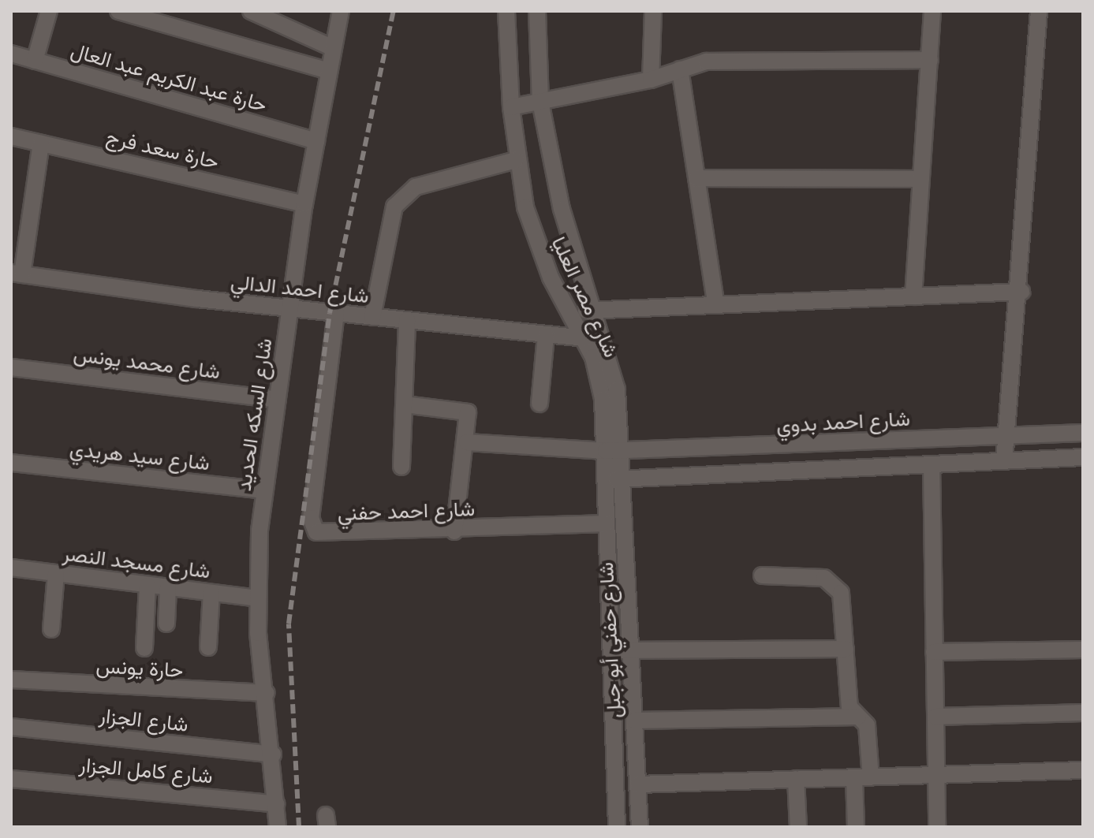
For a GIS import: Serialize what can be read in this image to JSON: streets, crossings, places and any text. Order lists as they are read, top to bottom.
{
  "streets": {
    "street": [
      "حارة عبد الكريم عبد العال",
      "حارة سعد فرج",
      "شارع احمد الدالي",
      "شارع مصر العليا",
      "شارع محمد يونس",
      "شارع السكه الحديد",
      "شارع احمد بدوي",
      "شارع سيد هريدي",
      "شارع احمد حفني",
      "شارع مسجد النصر",
      "شارع حفني أبو جبل",
      "حارة يونس",
      "شارع الجزار",
      "شارع كامل الجزار"
    ]
  },
  "crossings": [
    ["حارة عبد الكريم عبد العال", "شارع السكه الحديد"],
    ["حارة سعد فرج", "شارع السكه الحديد"],
    ["شارع احمد الدالي", "شارع مصر العليا"],
    ["شارع احمد الدالي", "شارع السكه الحديد"],
    ["شارع احمد الدالي", "شارع احمد حفني"],
    ["شارع مصر العليا", "شارع احمد بدوي"],
    ["شارع مصر العليا", "شارع حفني أبو جبل"],
    ["شارع محمد يونس", "شارع السكه الحديد"],
    ["شارع السكه الحديد", "شارع سيد هريدي"],
    ["شارع السكه الحديد", "شارع مسجد النصر"],
    ["شارع السكه الحديد", "حارة يونس"],
    ["شارع السكه الحديد", "شارع الجزار"],
    ["شارع السكه الحديد", "شارع كامل الجزار"],
    ["شارع احمد بدوي", "شارع حفني أبو جبل"],
    ["شارع احمد حفني", "شارع حفني أبو جبل"]
  ]
}
